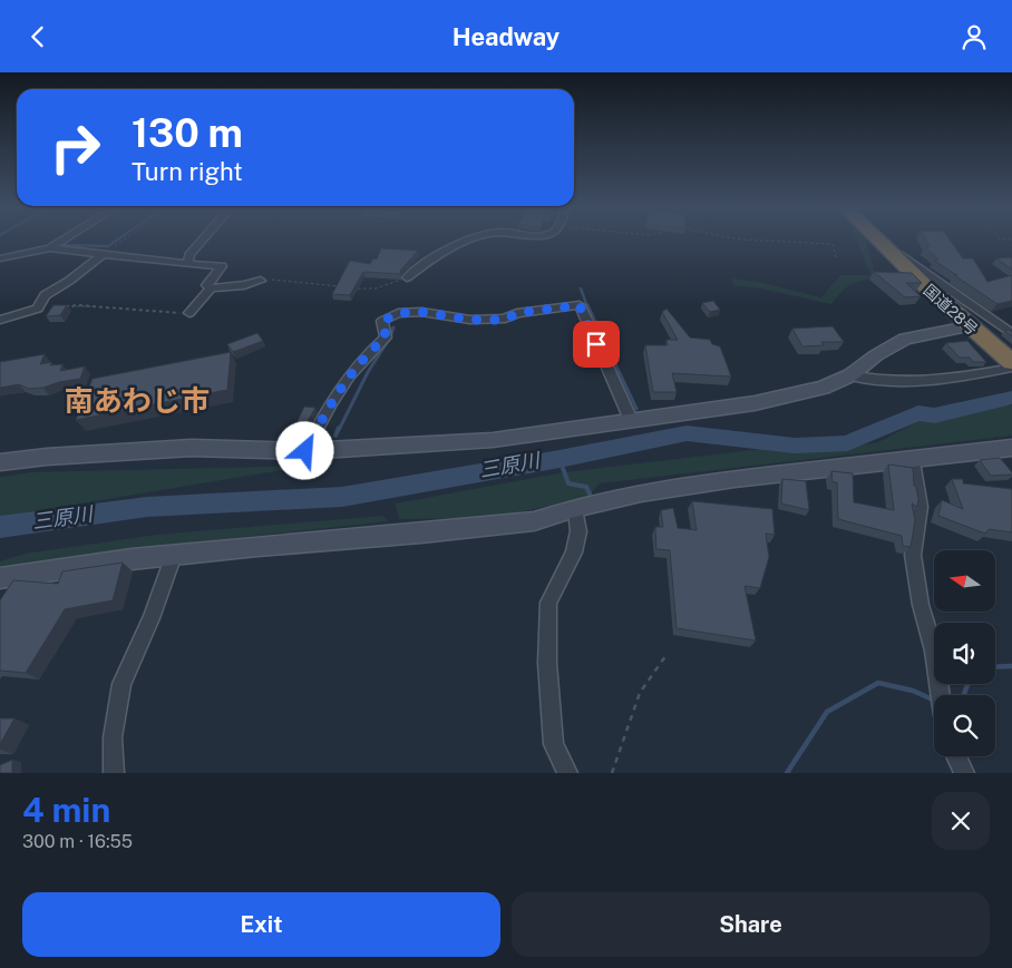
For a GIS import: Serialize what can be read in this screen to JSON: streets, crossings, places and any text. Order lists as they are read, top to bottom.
{
  "streets": {
    "highway": ["国道28号"]
  },
  "districts": ["南あわじ市"],
  "water": ["三原川"],
  "north": "left",
  "page": {
    "header": "Headway",
    "turn": ["130 m", "Turn right"],
    "heading": ["4 min", "300 m · 16:55"],
    "buttons": ["Exit", "Share"]
  }
}
